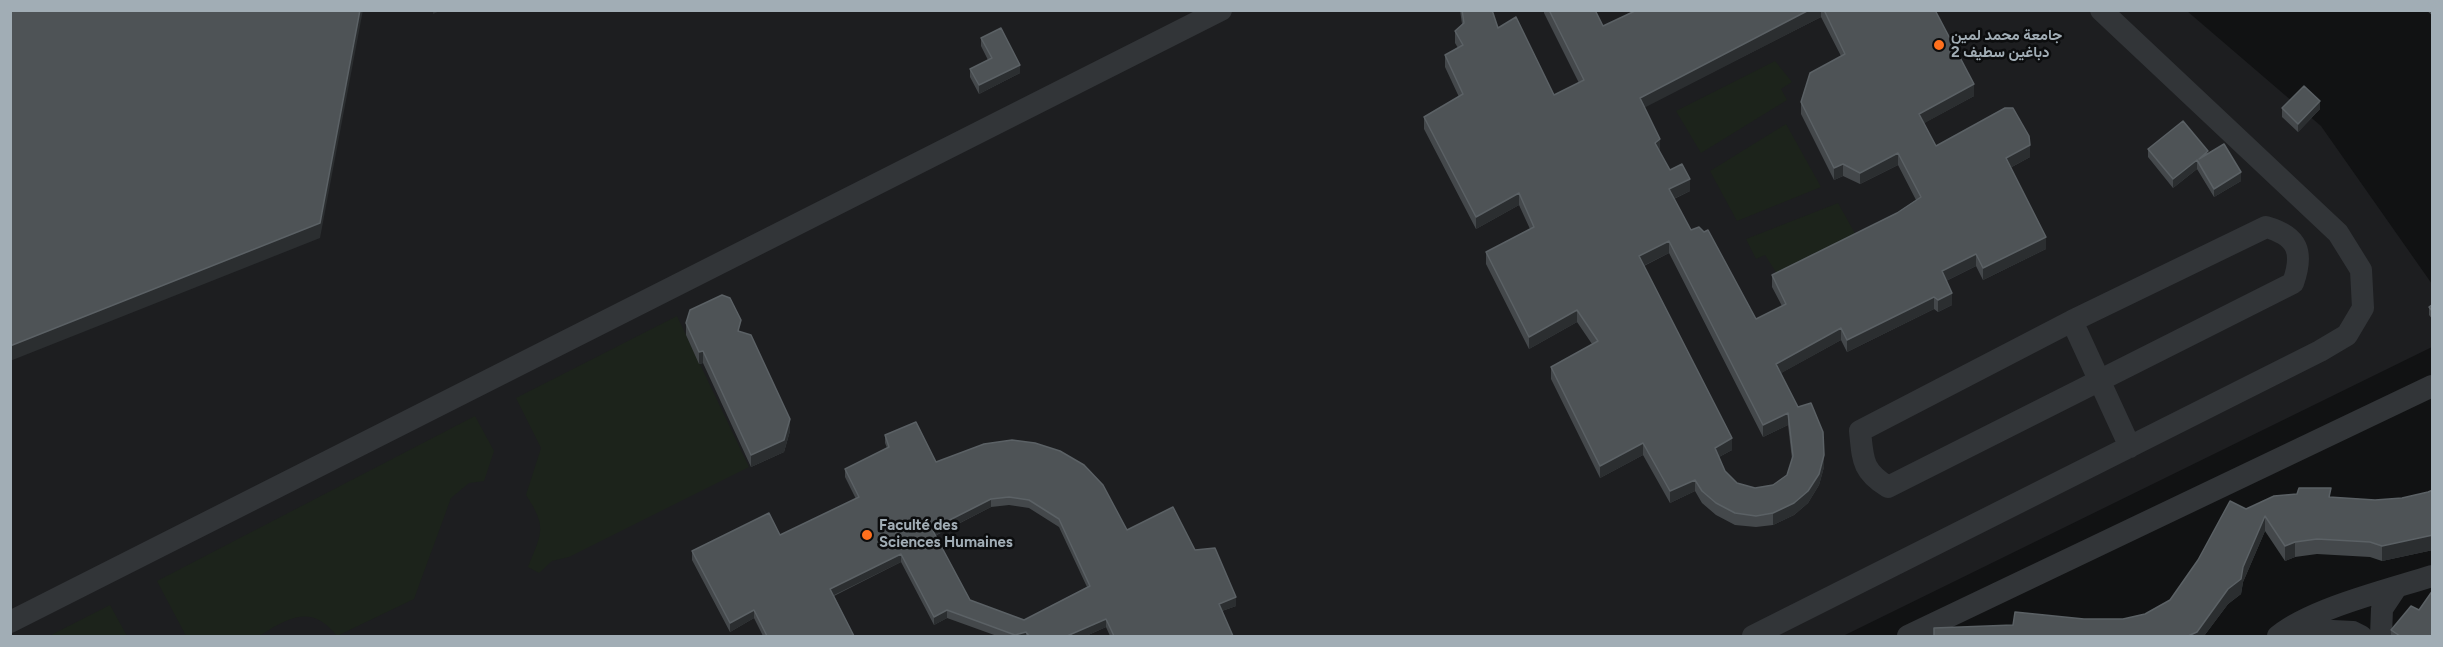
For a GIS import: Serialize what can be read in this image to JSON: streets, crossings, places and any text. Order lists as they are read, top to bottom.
{
  "places": ["جامعة محمد لمين دباغين سطيف 2", "Faculté des Sciences Humaines"]
}
